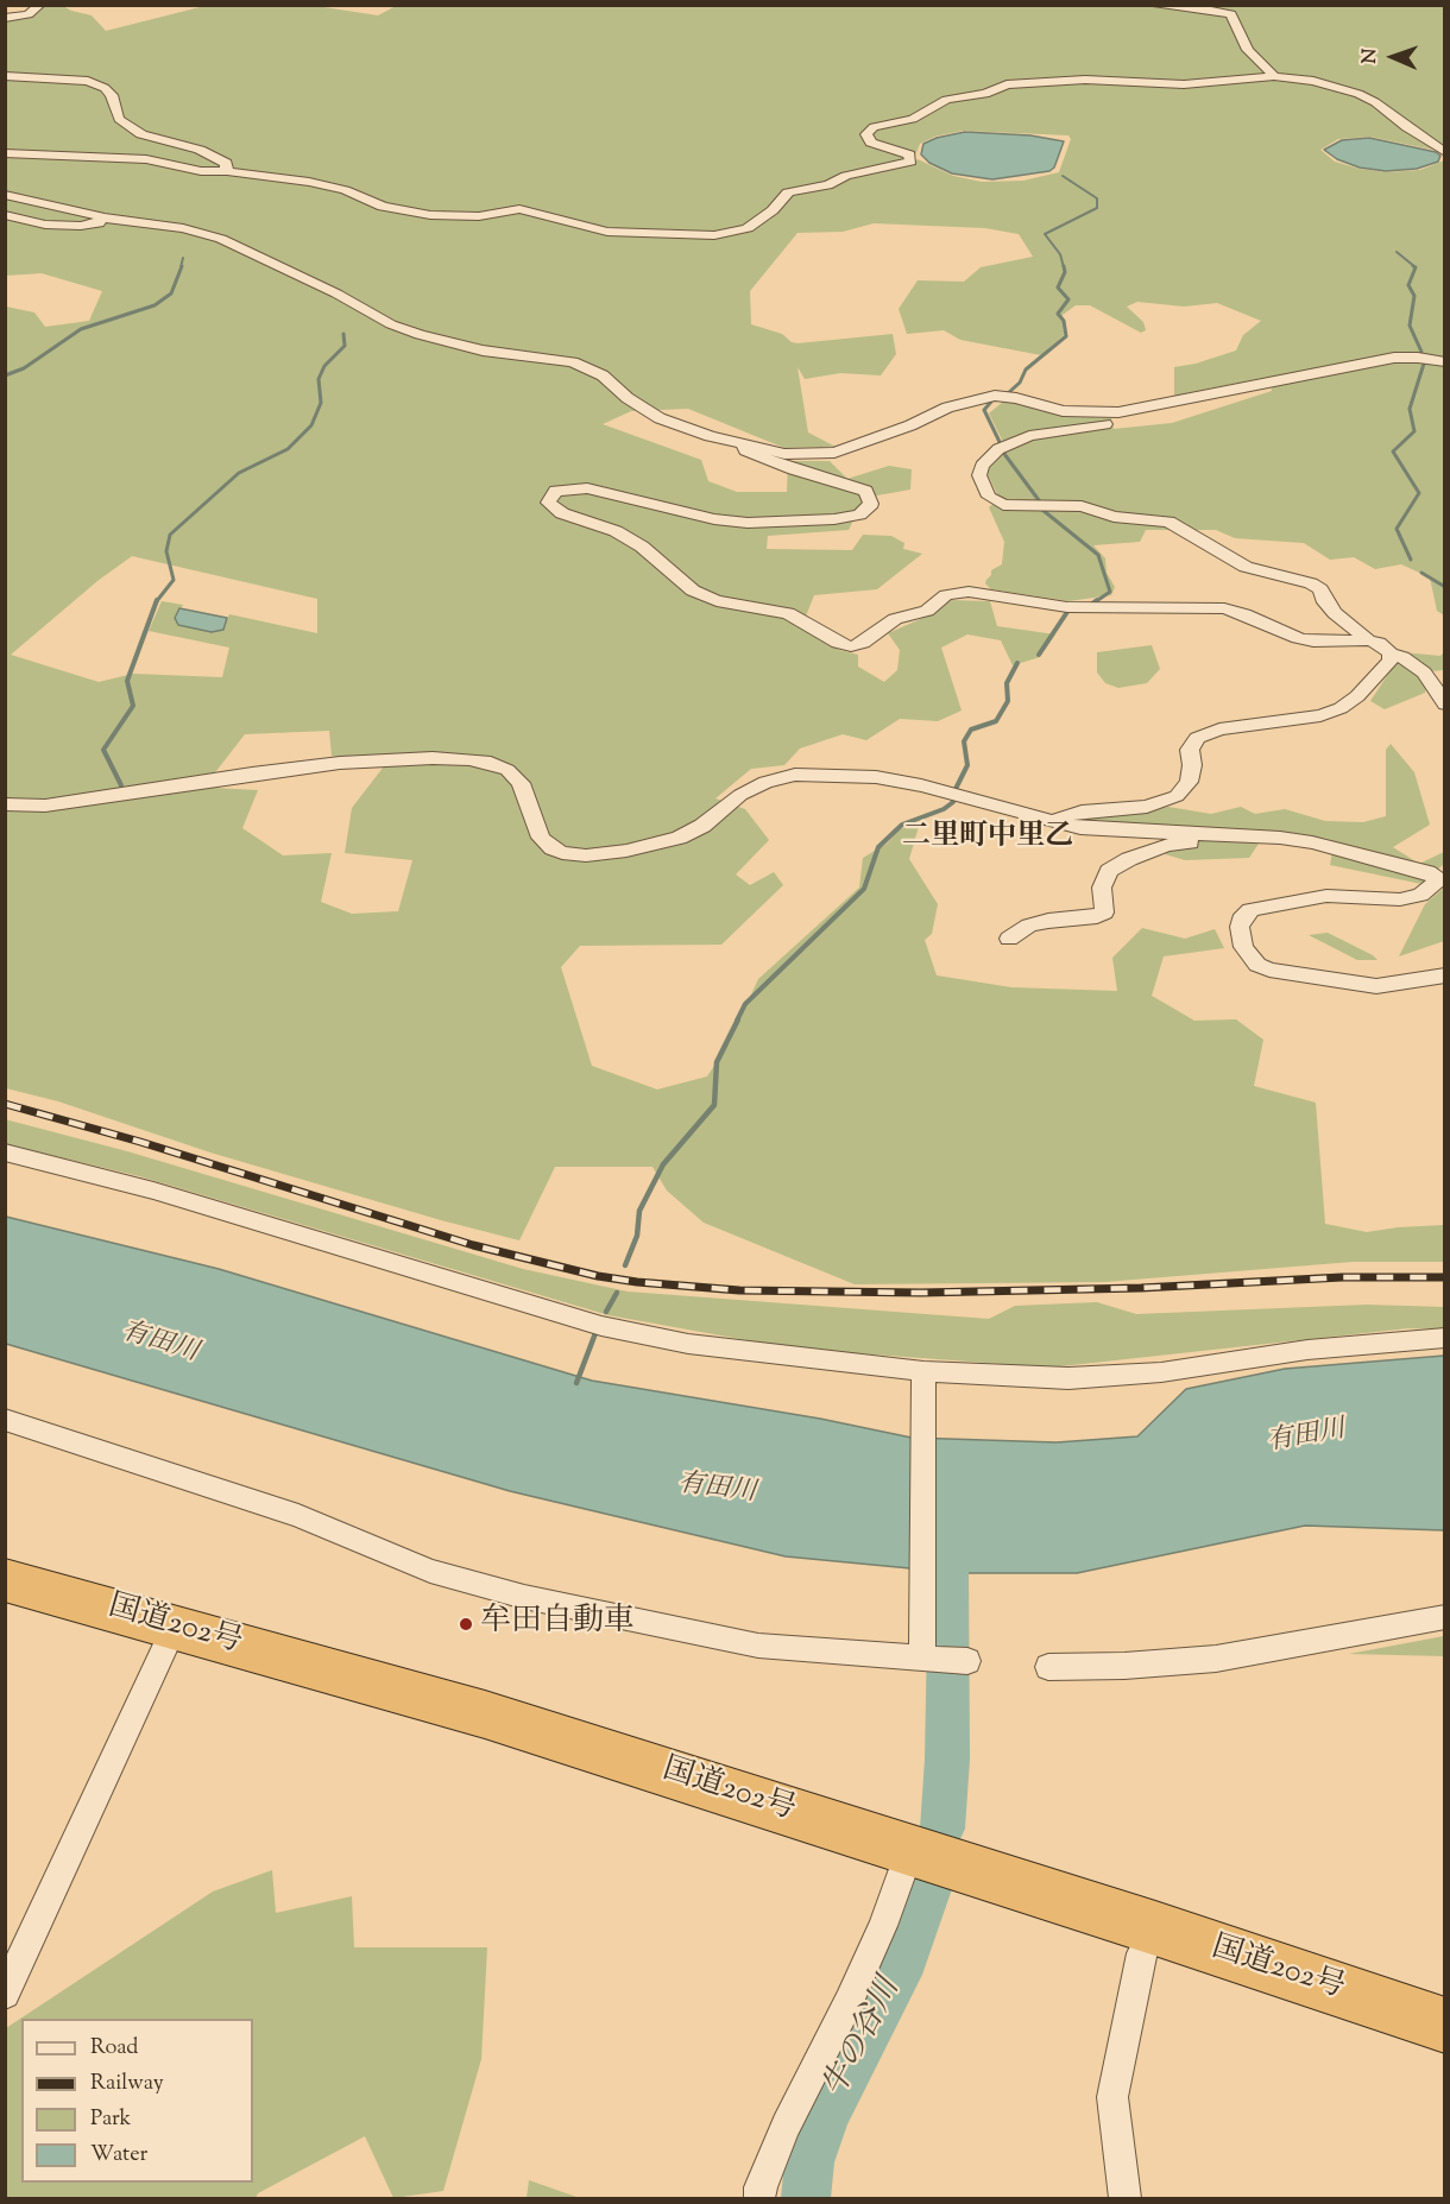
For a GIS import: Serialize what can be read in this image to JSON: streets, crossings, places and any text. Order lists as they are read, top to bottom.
{
  "streets": {
    "highway": ["国道202号"]
  },
  "districts": ["二里町中里乙"],
  "water": ["有田川", "牛の谷川"],
  "places": ["牟田自動車"],
  "legend": [
    "Road",
    "Railway",
    "Park",
    "Water"
  ],
  "north": "left"
}
